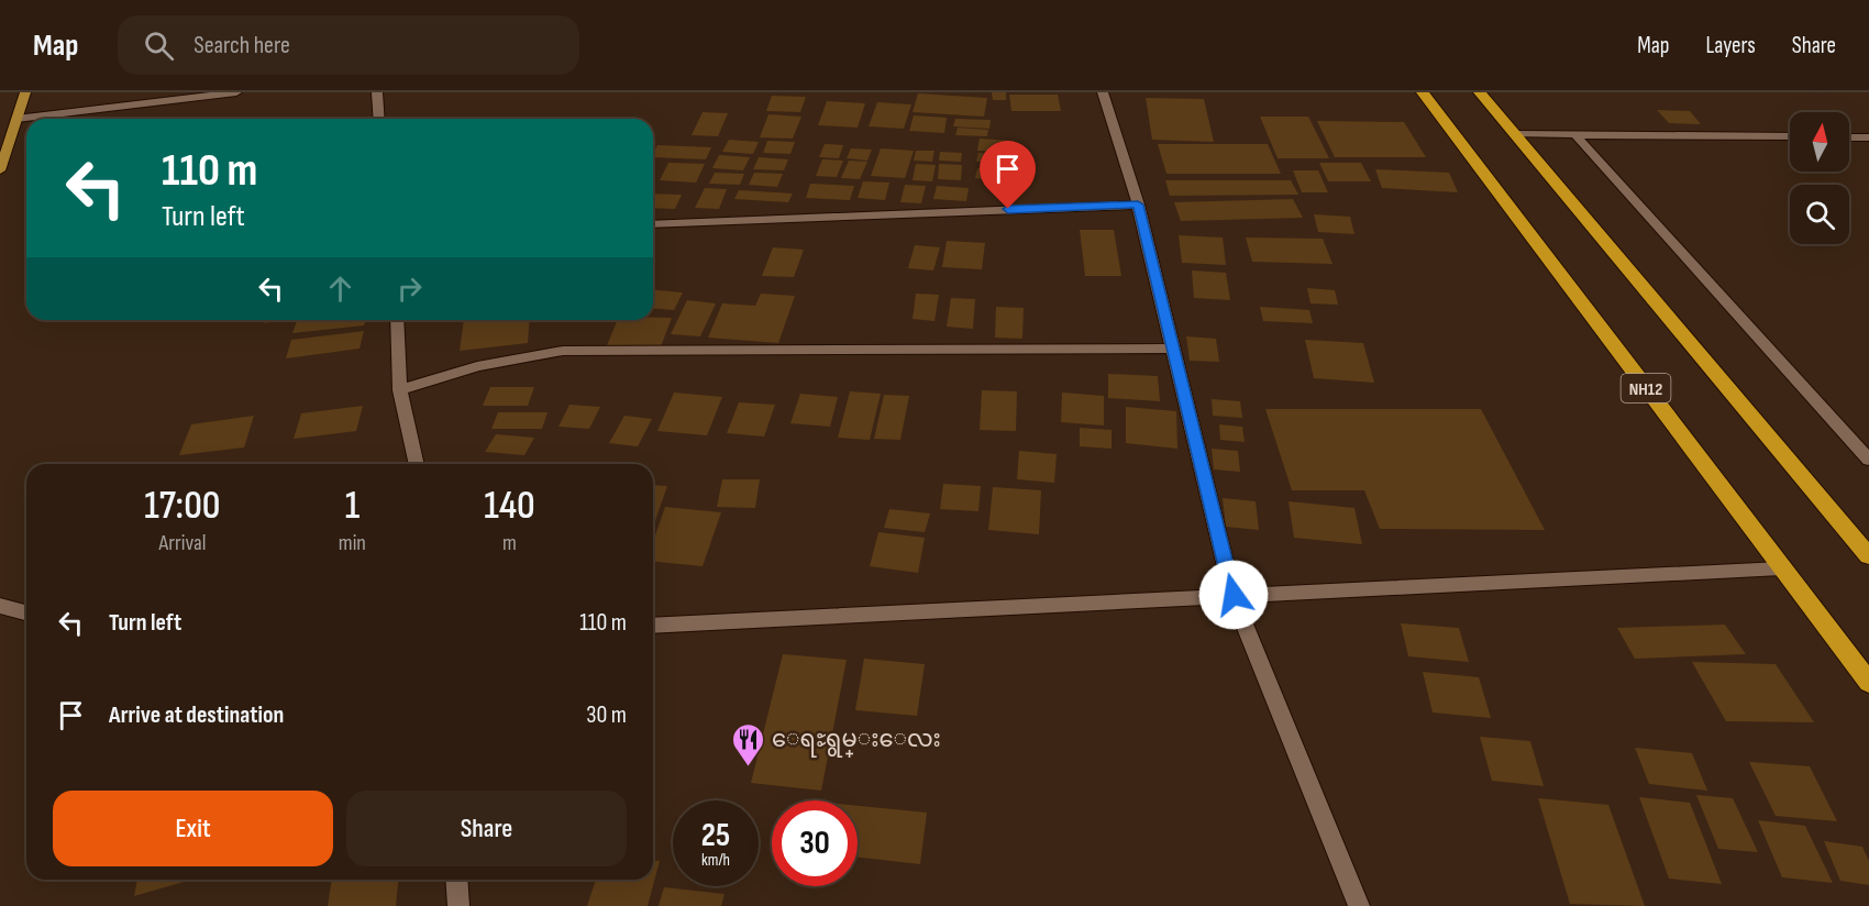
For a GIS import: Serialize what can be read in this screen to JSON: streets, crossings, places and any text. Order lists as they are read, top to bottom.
{
  "streets": {
    "highway": ["NH12"]
  },
  "places": {
    "restaurant": ["ေရႊရွမ္းေလး"]
  },
  "north": "top",
  "page": {
    "header": "Map",
    "search": "Search here",
    "nav": ["Map", "Layers", "Share"],
    "turn": ["110 m", "Turn left"],
    "eta": [
      "17:00",
      "Arrival",
      "1",
      "min",
      "140",
      "m"
    ],
    "list": [
      {
        "name": "Turn left",
        "value": "110 m"
      },
      {
        "name": "Arrive at destination",
        "value": "30 m"
      }
    ],
    "buttons": ["Exit", "Share"],
    "speed": "25 km/h",
    "limit": "30"
  }
}
